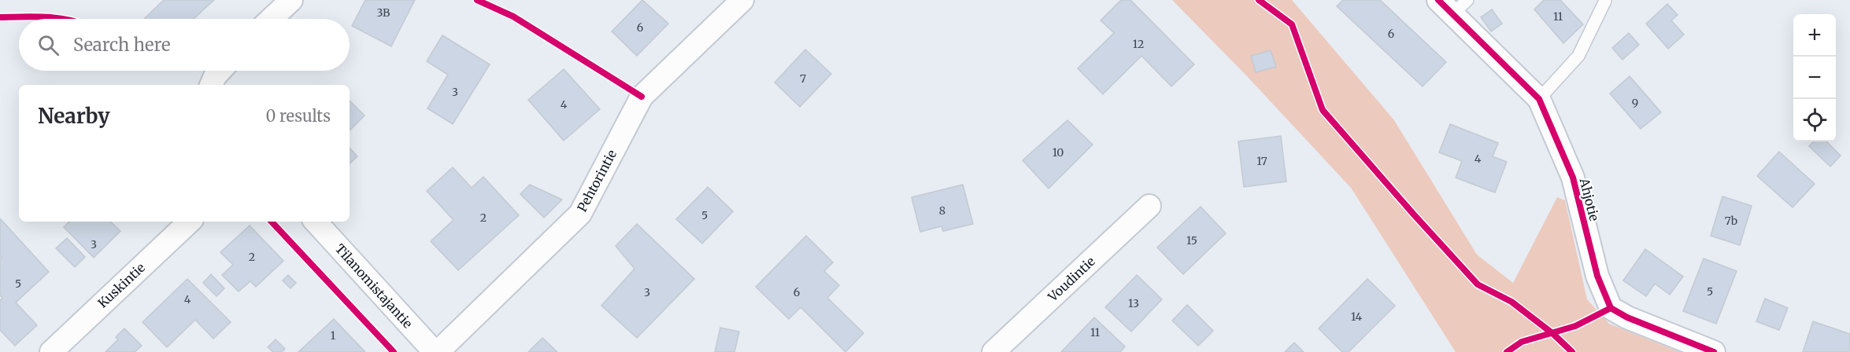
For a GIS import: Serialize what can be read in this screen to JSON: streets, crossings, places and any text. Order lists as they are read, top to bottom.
{
  "streets": {
    "street": [
      "Pehtorintie",
      "Ahjotie",
      "Voudintie",
      "Kuskintie",
      "Tilanomistajantie"
    ]
  },
  "crossings": [
    ["Pehtorintie", "Tilanomistajantie"]
  ],
  "house_numbers": [
    "3B",
    "11",
    "6",
    "6",
    "12",
    "7",
    "3",
    "9",
    "4",
    "10",
    "4",
    "17",
    "8",
    "5",
    "2",
    "7b",
    "15",
    "3",
    "2",
    "5",
    "5",
    "3",
    "6",
    "4",
    "13",
    "14",
    "11",
    "1"
  ],
  "page": {
    "map_buttons": ["+", "−"],
    "search": "Search here",
    "heading": ["Nearby", "0 results"]
  }
}
